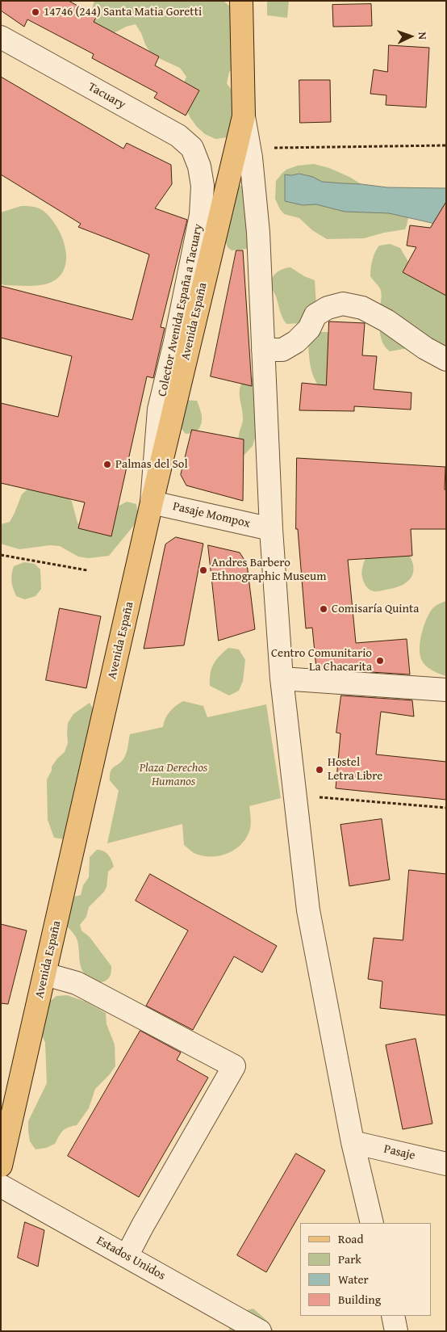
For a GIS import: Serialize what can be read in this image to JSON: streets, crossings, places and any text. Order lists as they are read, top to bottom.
{
  "streets": {
    "main road": ["Avenida España"],
    "street": [
      "Tacuary",
      "Colector Avenida España a Tacuary",
      "Pasaje Mompox",
      "Pasaje",
      "Estados Unidos"
    ]
  },
  "crossings": [
    ["Tacuary", "Colector Avenida España a Tacuary"],
    ["Colector Avenida España a Tacuary", "Avenida España"],
    ["Colector Avenida España a Tacuary", "Pasaje Mompox"],
    ["Avenida España", "Pasaje Mompox"]
  ],
  "parks": ["Plaza Derechos Humanos"],
  "places": [
    "14746 (244) Santa Matia Goretti",
    "Palmas del Sol",
    "Andres Barbero Ethnographic Museum",
    "Comisaría Quinta",
    "Centro Comunitario La Chacarita",
    "Hostel Letra Libre"
  ],
  "legend": [
    "Road",
    "Park",
    "Water",
    "Building"
  ],
  "north": "right"
}
